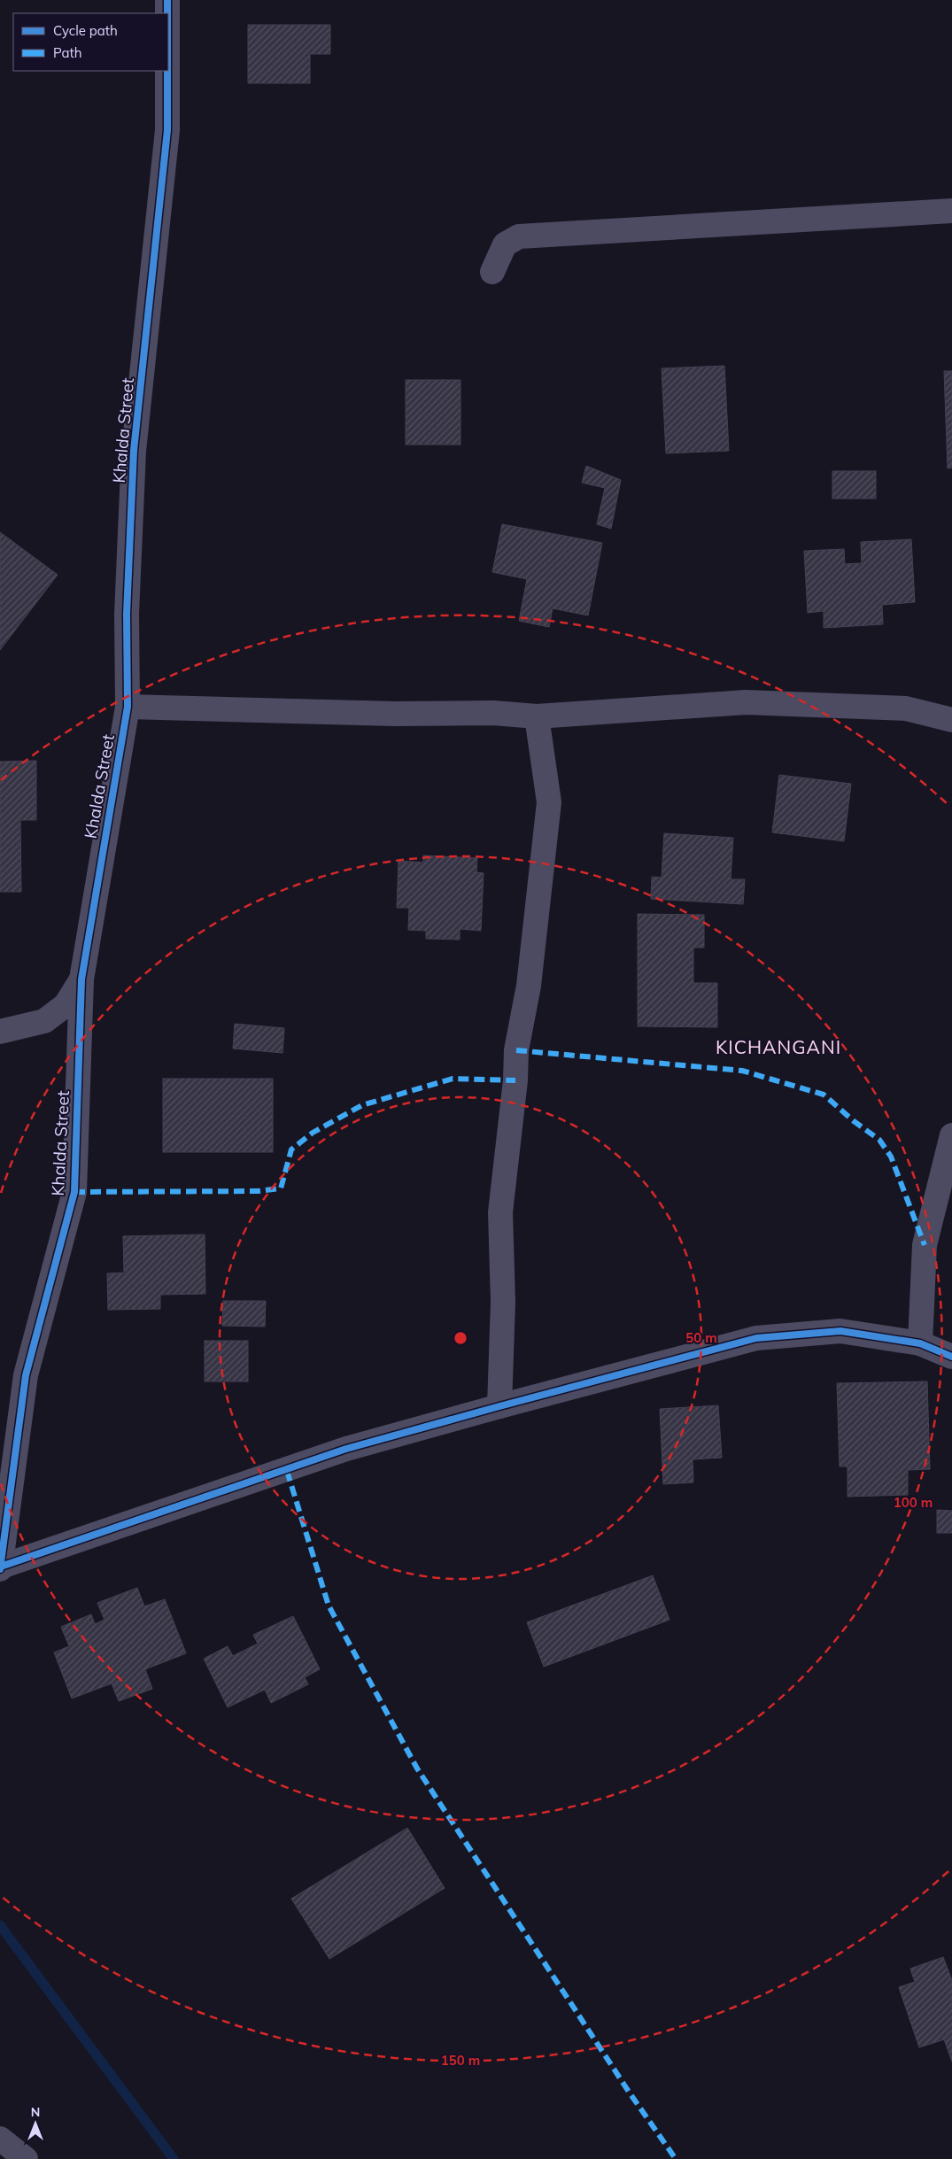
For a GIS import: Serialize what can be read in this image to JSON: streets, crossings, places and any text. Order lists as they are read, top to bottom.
{
  "streets": {
    "street": ["Khalda Street"]
  },
  "districts": ["KICHANGANI"],
  "legend": ["Cycle path", "Path"],
  "north": "top",
  "rings": ["50 m", "100 m", "150 m"]
}
